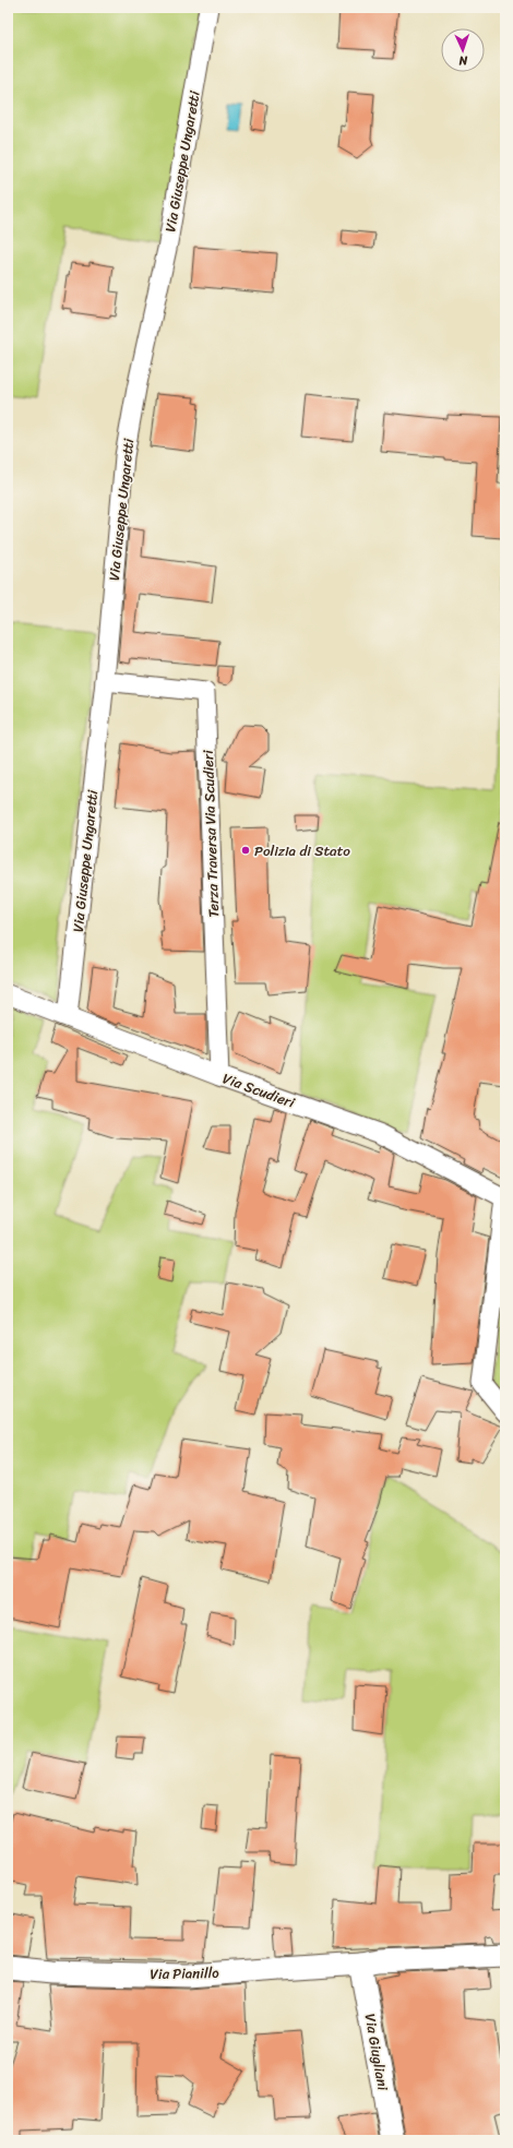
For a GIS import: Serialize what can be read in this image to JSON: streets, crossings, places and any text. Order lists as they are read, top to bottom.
{
  "streets": {
    "street": [
      "Via Giuseppe Ungaretti",
      "Terza Traversa Via Scudieri",
      "Via Scudieri",
      "Via Pianillo",
      "Via Giugliani"
    ]
  },
  "crossings": [
    ["Via Giuseppe Ungaretti", "Terza Traversa Via Scudieri"],
    ["Via Giuseppe Ungaretti", "Via Scudieri"],
    ["Terza Traversa Via Scudieri", "Via Scudieri"],
    ["Via Pianillo", "Via Giugliani"]
  ],
  "places": ["Polizia di Stato"],
  "north": "bottom"
}
